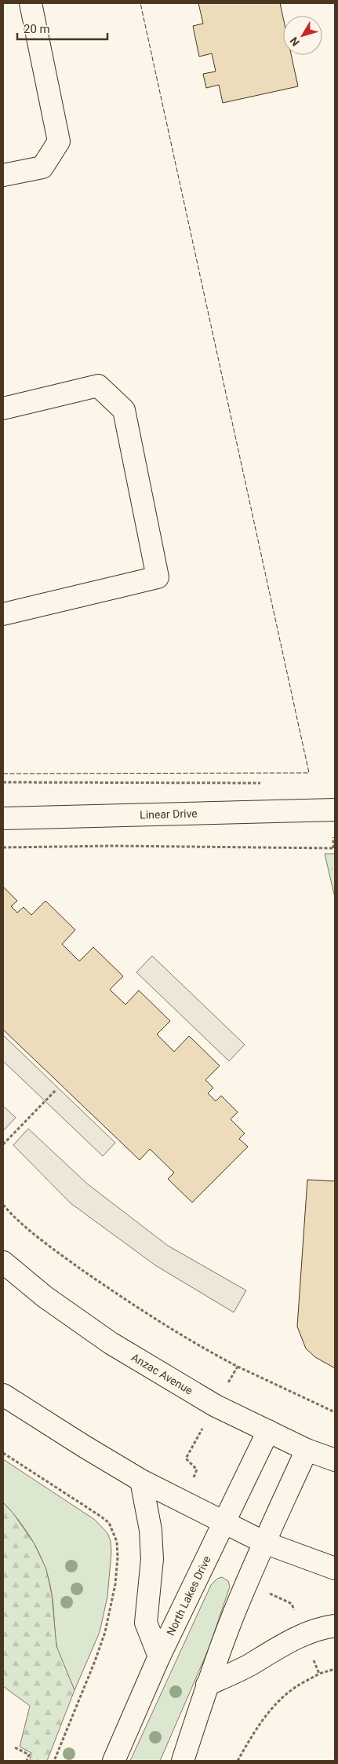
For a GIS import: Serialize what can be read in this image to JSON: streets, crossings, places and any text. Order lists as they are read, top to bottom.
{
  "streets": {
    "main road": ["Linear Drive", "Anzac Avenue", "North Lakes Drive"]
  },
  "crossings": [
    ["Anzac Avenue", "North Lakes Drive"]
  ],
  "scale_bar": "20 m",
  "north": "bottom left"
}
